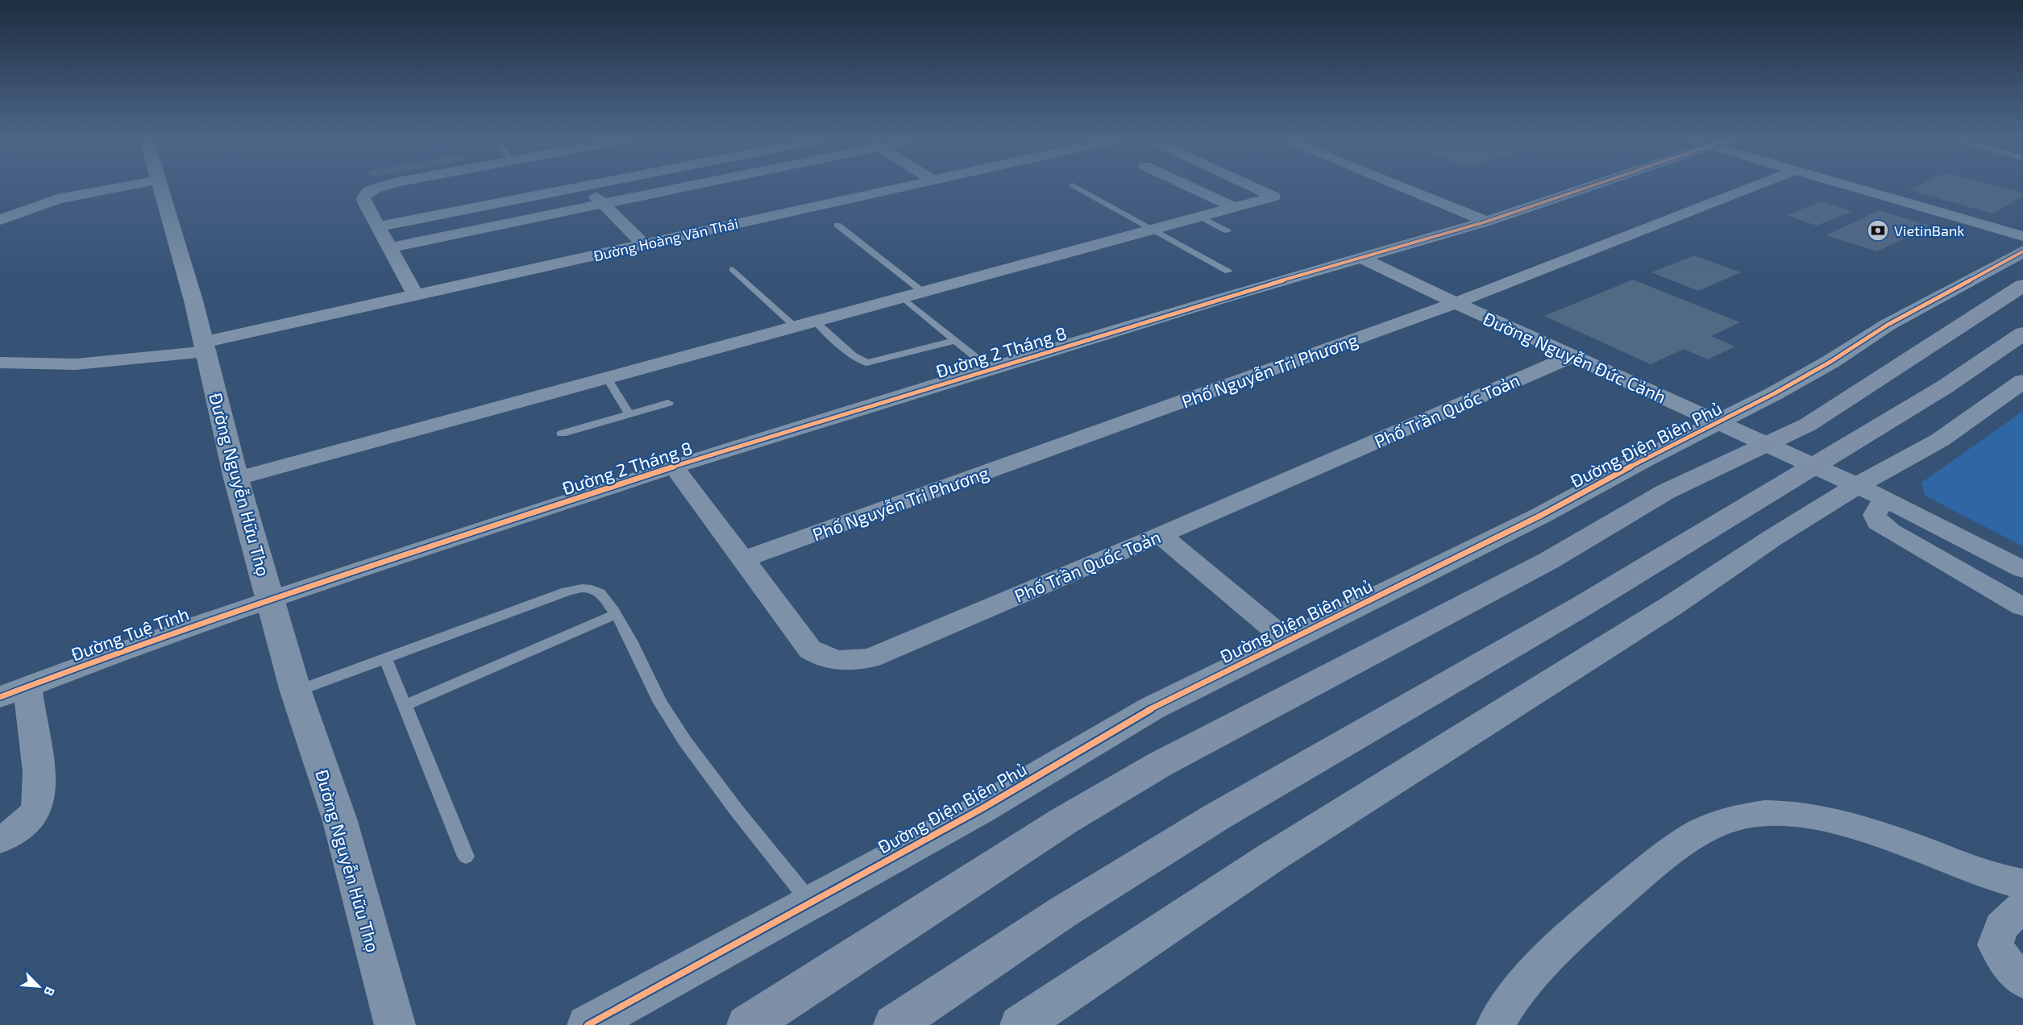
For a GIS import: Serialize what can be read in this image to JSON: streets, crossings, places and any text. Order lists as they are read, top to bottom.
{
  "streets": {
    "street": [
      "Đường Hoàng Văn Thái",
      "Đường 2 Tháng 8",
      "Đường Nguyễn Đức Cảnh",
      "Phố Nguyễn Tri Phương",
      "Phố Trần Quốc Toản",
      "Đường Điện Biên Phủ",
      "Đường Nguyễn Hữu Thọ",
      "Đường Tuệ Tĩnh"
    ]
  },
  "crossings": [
    ["Đường Hoàng Văn Thái", "Đường Nguyễn Hữu Thọ"],
    ["Đường 2 Tháng 8", "Đường Nguyễn Đức Cảnh"],
    ["Đường 2 Tháng 8", "Phố Trần Quốc Toản"],
    ["Đường 2 Tháng 8", "Đường Nguyễn Hữu Thọ"],
    ["Đường 2 Tháng 8", "Đường Tuệ Tĩnh"],
    ["Đường Nguyễn Đức Cảnh", "Phố Nguyễn Tri Phương"],
    ["Đường Nguyễn Đức Cảnh", "Phố Trần Quốc Toản"],
    ["Đường Nguyễn Đức Cảnh", "Đường Điện Biên Phủ"],
    ["Phố Nguyễn Tri Phương", "Phố Trần Quốc Toản"],
    ["Đường Nguyễn Hữu Thọ", "Đường Tuệ Tĩnh"]
  ],
  "places": {
    "bank": ["VietinBank"]
  },
  "north": "bottom right"
}
